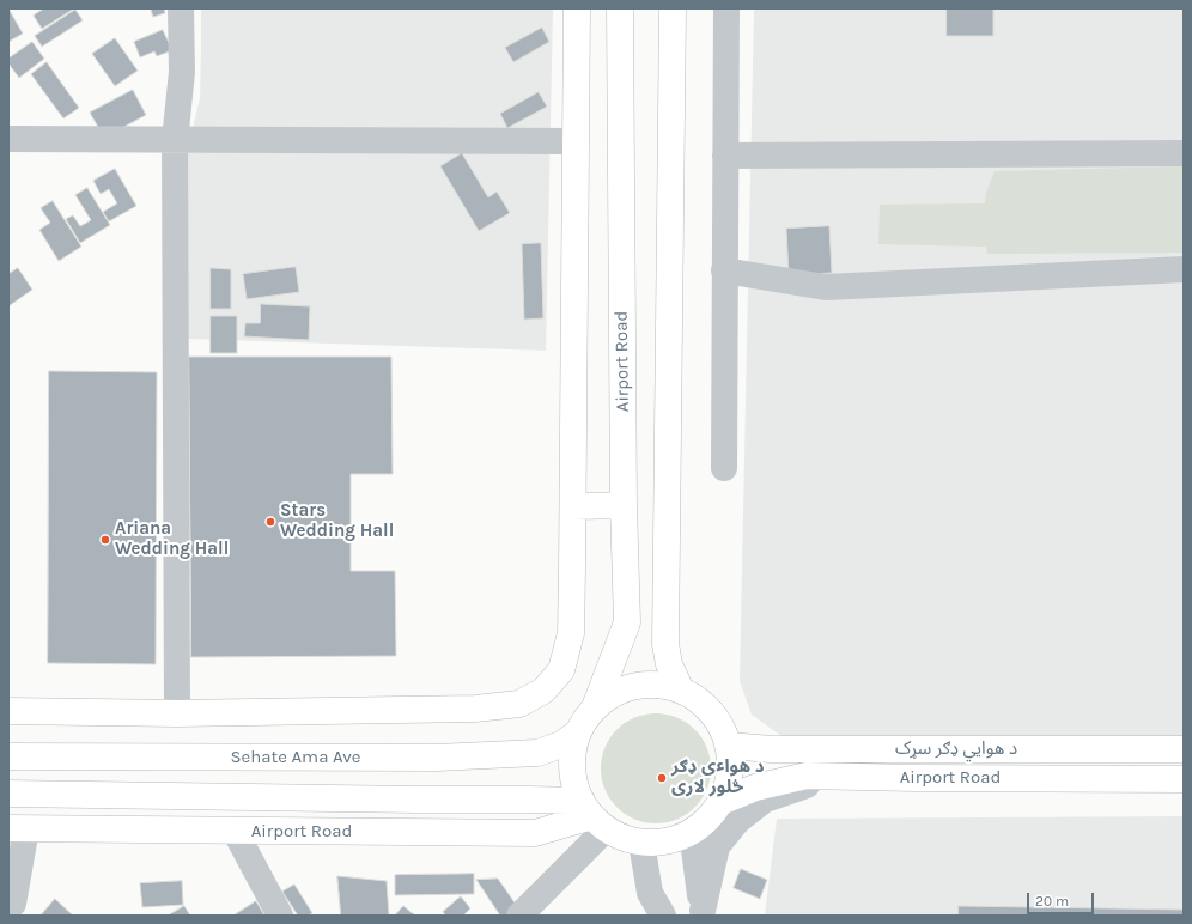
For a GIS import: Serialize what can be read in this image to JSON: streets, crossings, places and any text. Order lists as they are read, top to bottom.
{
  "streets": {
    "main road": ["Airport Road", "د هوايي ډګر سړک", "Sehate Ama Ave"]
  },
  "crossings": [
    ["Airport Road", "د هوايي ډګر سړک"],
    ["Airport Road", "Sehate Ama Ave"],
    ["د هوايي ډګر سړک", "Sehate Ama Ave"]
  ],
  "places": ["Stars Wedding Hall", "Ariana Wedding Hall", "د هواٸ ډګر څلور لارى"],
  "scale_bar": "20 m"
}
